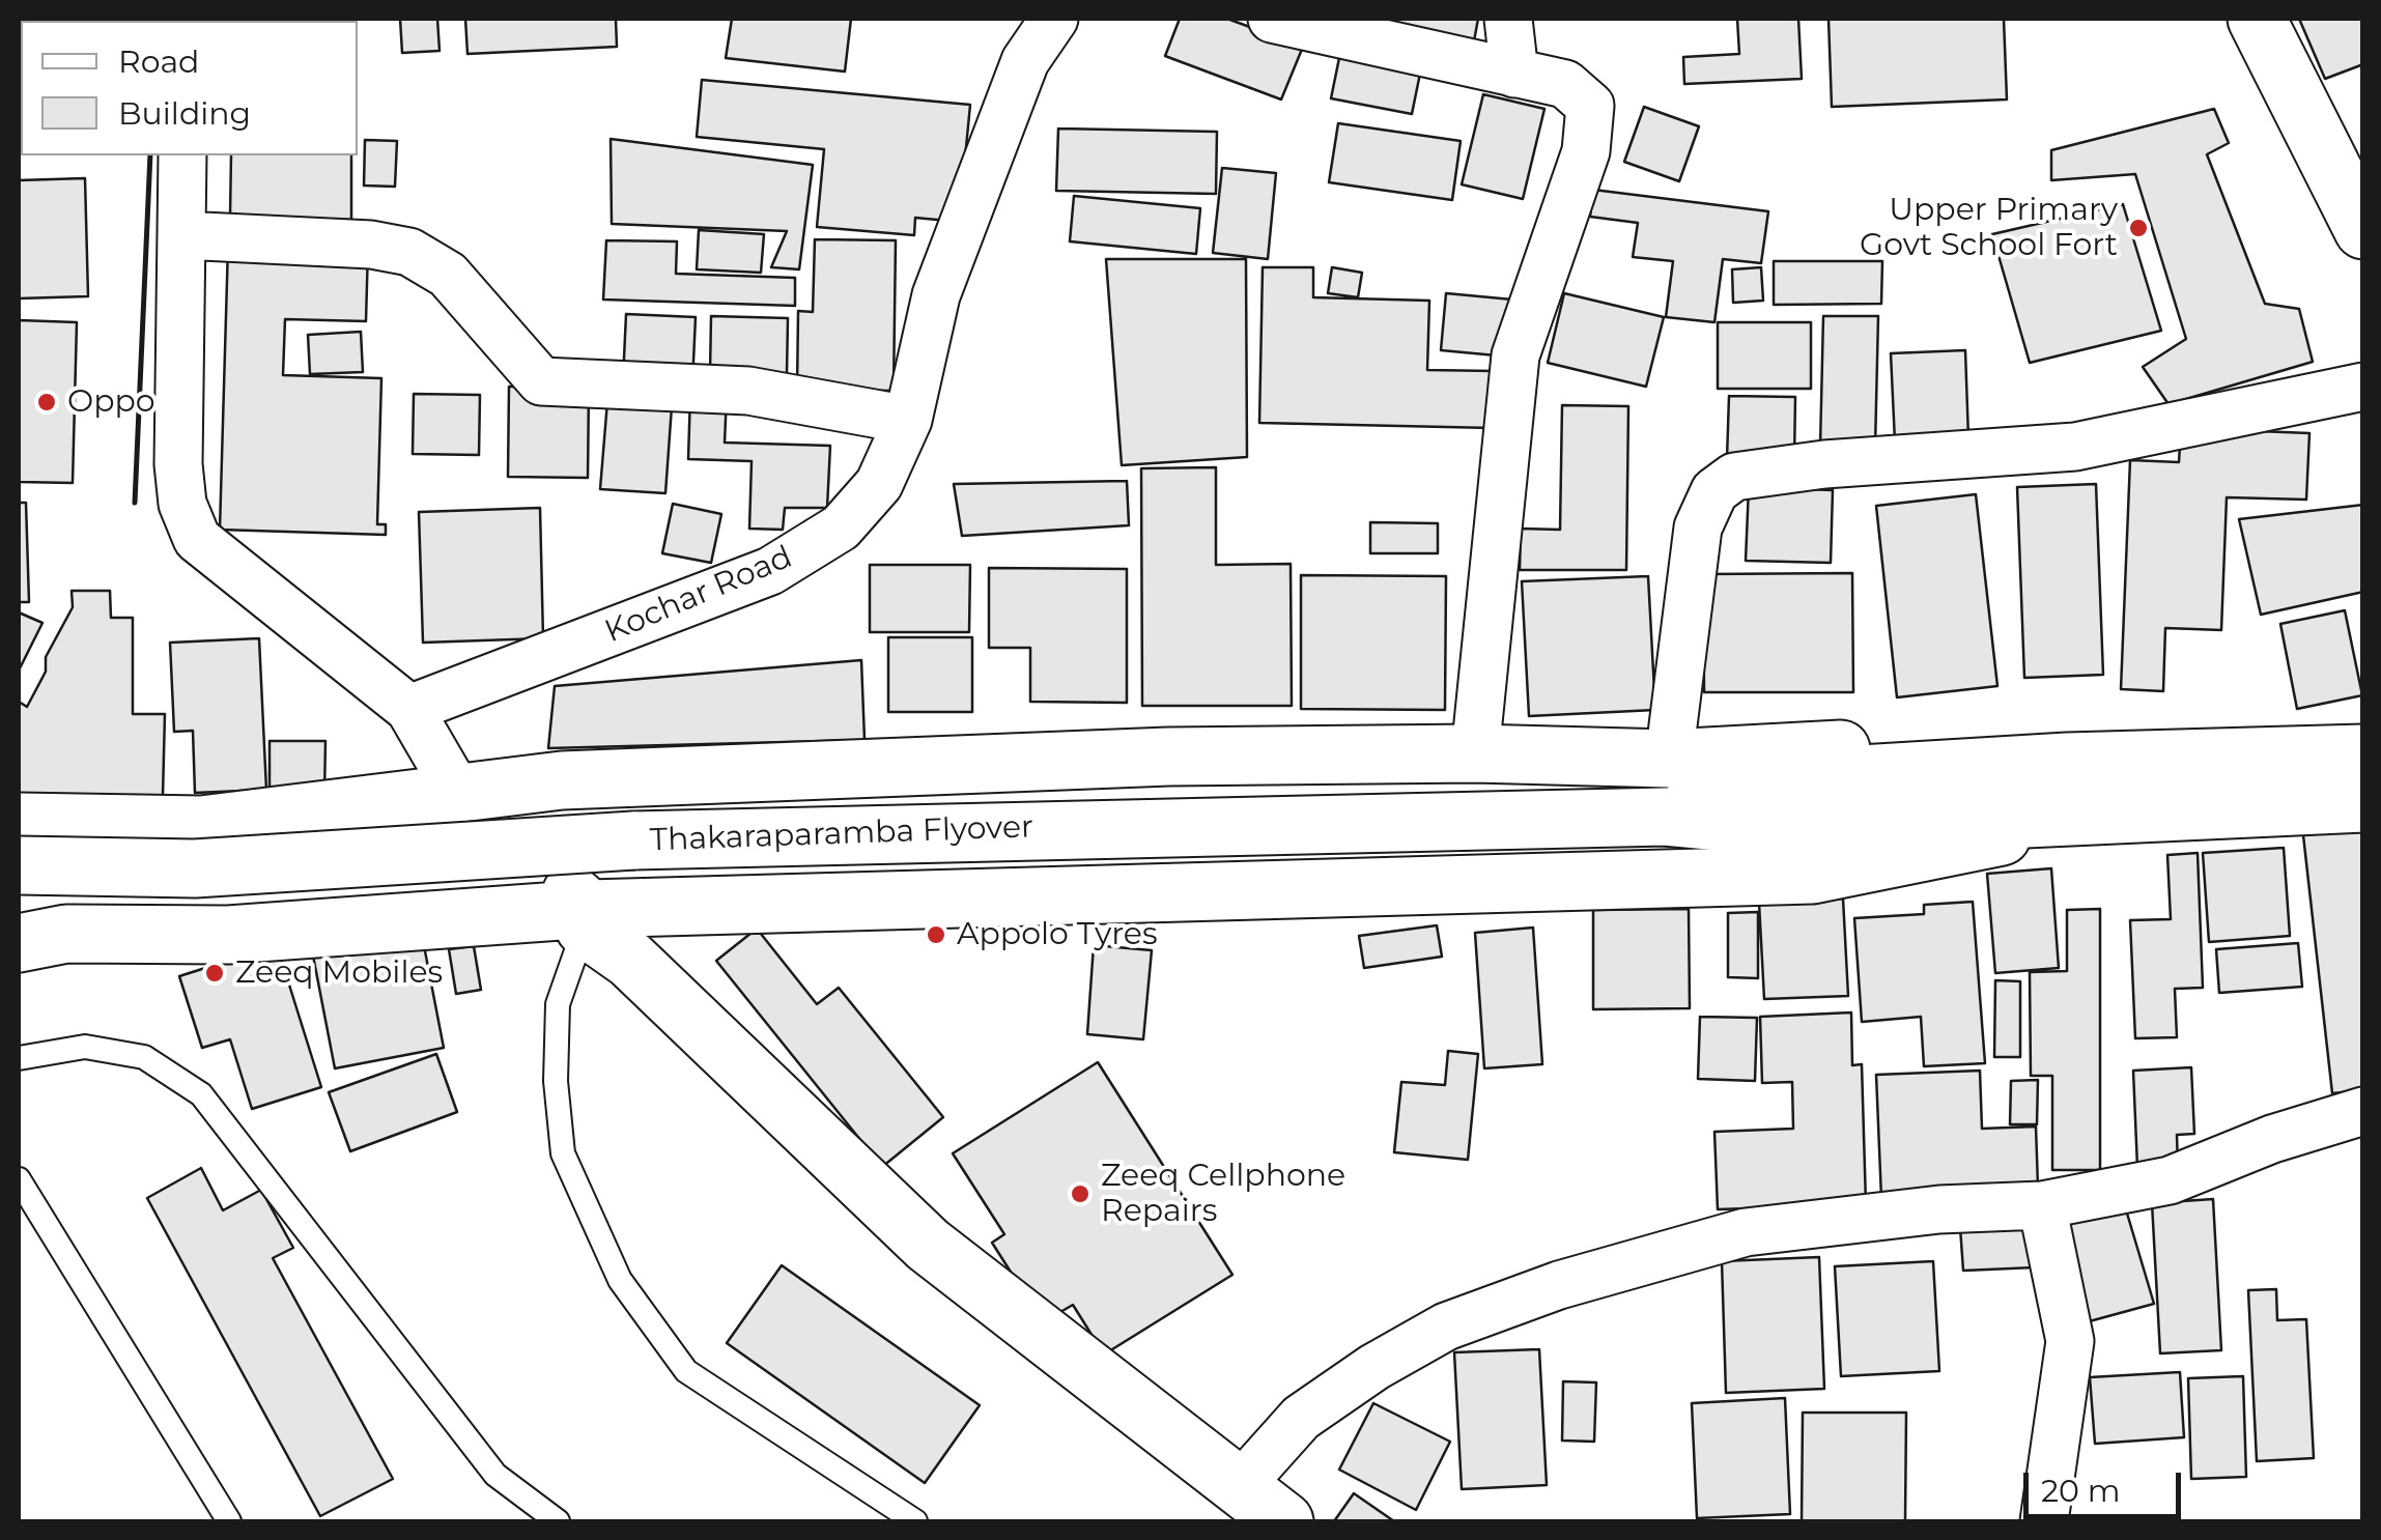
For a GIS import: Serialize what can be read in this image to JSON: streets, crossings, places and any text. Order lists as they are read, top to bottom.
{
  "streets": {
    "street": ["Kochar Road", "Thakaraparamba Flyover"]
  },
  "places": [
    "Upper Primary Govt School Fort",
    "Oppo",
    "Appolo Tyres",
    "Zeeq Mobiles",
    "Zeeq Cellphone Repairs"
  ],
  "legend": ["Road", "Building"],
  "scale_bar": "20 m"
}
